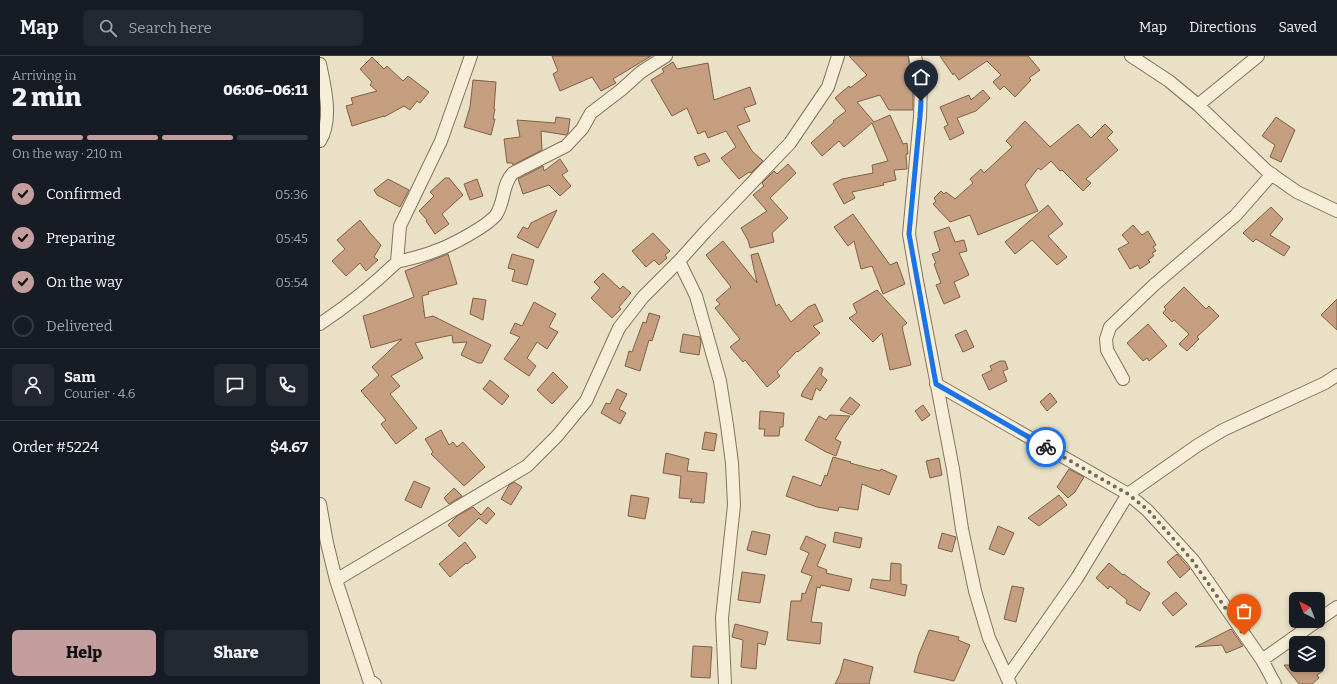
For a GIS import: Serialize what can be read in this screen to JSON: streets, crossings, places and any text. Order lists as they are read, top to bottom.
{
  "north": "top left",
  "page": {
    "header": "Map",
    "search": "Search here",
    "nav": ["Map", "Directions", "Saved"],
    "heading": ["2 min", "Arriving in", "06:06–06:11"],
    "panel": [
      "Sam",
      "Courier · 4.6",
      "Order #5224",
      "$4.67"
    ],
    "bar": "On the way · 210 m",
    "list": [
      ["Confirmed", "05:36"],
      ["Preparing", "05:45"],
      ["On the way", "05:54"],
      "Delivered"
    ],
    "buttons": ["Help", "Share"]
  }
}
